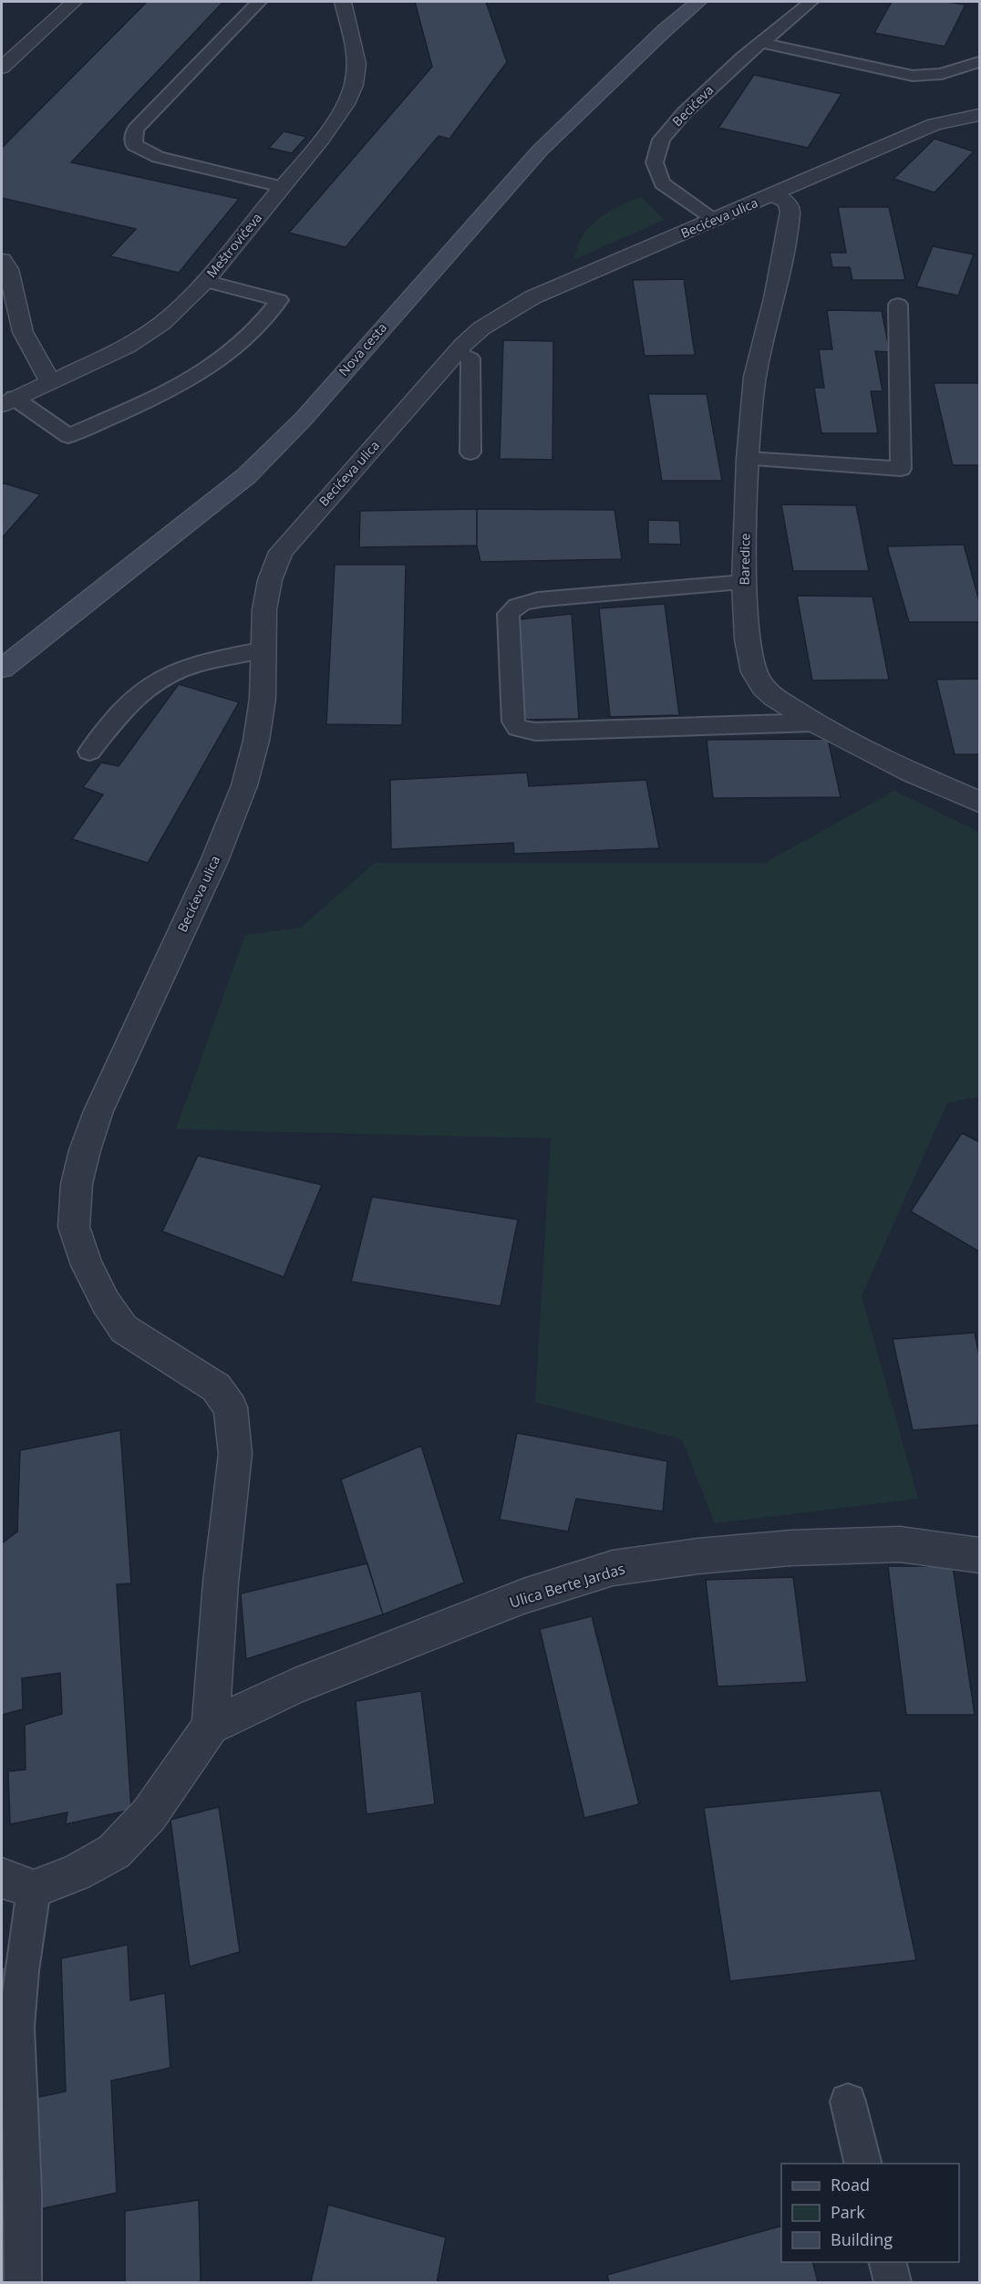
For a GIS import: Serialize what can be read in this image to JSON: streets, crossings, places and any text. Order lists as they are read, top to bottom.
{
  "streets": {
    "street": [
      "Becićeva ulica",
      "Meštrovićeva",
      "Nova cesta",
      "Baredice",
      "Ulica Berte Jardas"
    ],
    "lane": ["Becićeva"]
  },
  "crossings": [
    ["Becićeva", "Becićeva ulica"],
    ["Becićeva ulica", "Baredice"],
    ["Becićeva ulica", "Ulica Berte Jardas"]
  ],
  "legend": ["Road", "Park", "Building"]
}
